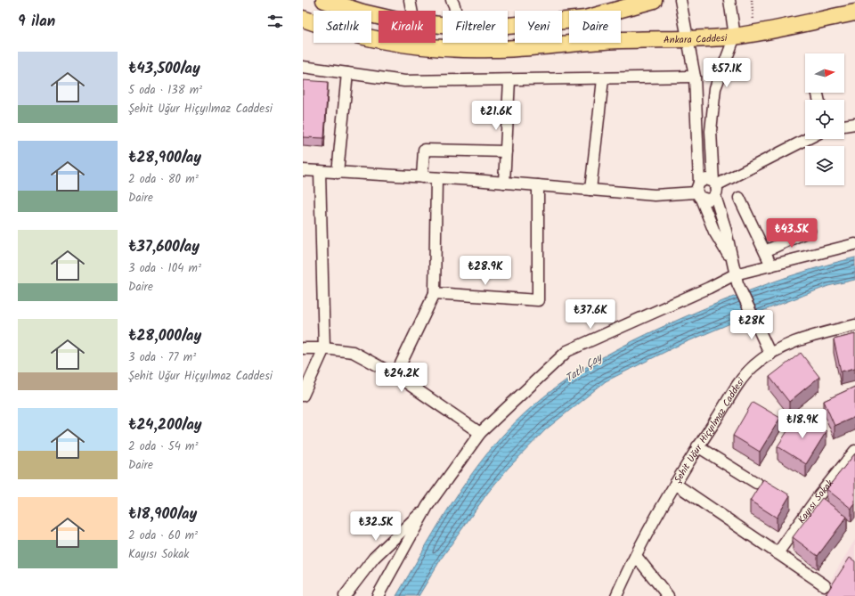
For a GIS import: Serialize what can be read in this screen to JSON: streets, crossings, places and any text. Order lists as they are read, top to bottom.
{
  "streets": {
    "highway": ["Ankara Caddesi"],
    "street": ["Şehit Uğur Hiçyılmaz Caddesi", "Kayısı Sokak"]
  },
  "water": ["Tatlı Çay"],
  "north": "right",
  "page": {
    "heading": "9 ilan",
    "chip": [
      "Satılık",
      "Kiralık",
      "Filtreler",
      "Yeni",
      "Daire"
    ],
    "list": [
      {
        "name": "₺43,500/ay",
        "note": "5 oda · 138 m² · Şehit Uğur Hiçyılmaz Caddesi"
      },
      {
        "name": "₺28,900/ay",
        "note": "2 oda · 80 m² · Daire"
      },
      {
        "name": "₺37,600/ay",
        "note": "3 oda · 104 m² · Daire"
      },
      {
        "name": "₺28,000/ay",
        "note": "3 oda · 77 m² · Şehit Uğur Hiçyılmaz Caddesi"
      },
      {
        "name": "₺24,200/ay",
        "note": "2 oda · 54 m² · Daire"
      },
      {
        "name": "₺18,900/ay",
        "note": "2 oda · 60 m² · Kayısı Sokak"
      }
    ],
    "price": [
      "₺57.1K",
      "₺21.6K",
      "₺43.5K",
      "₺28.9K",
      "₺37.6K",
      "₺28K",
      "₺24.2K",
      "₺18.9K",
      "₺32.5K"
    ]
  }
}
